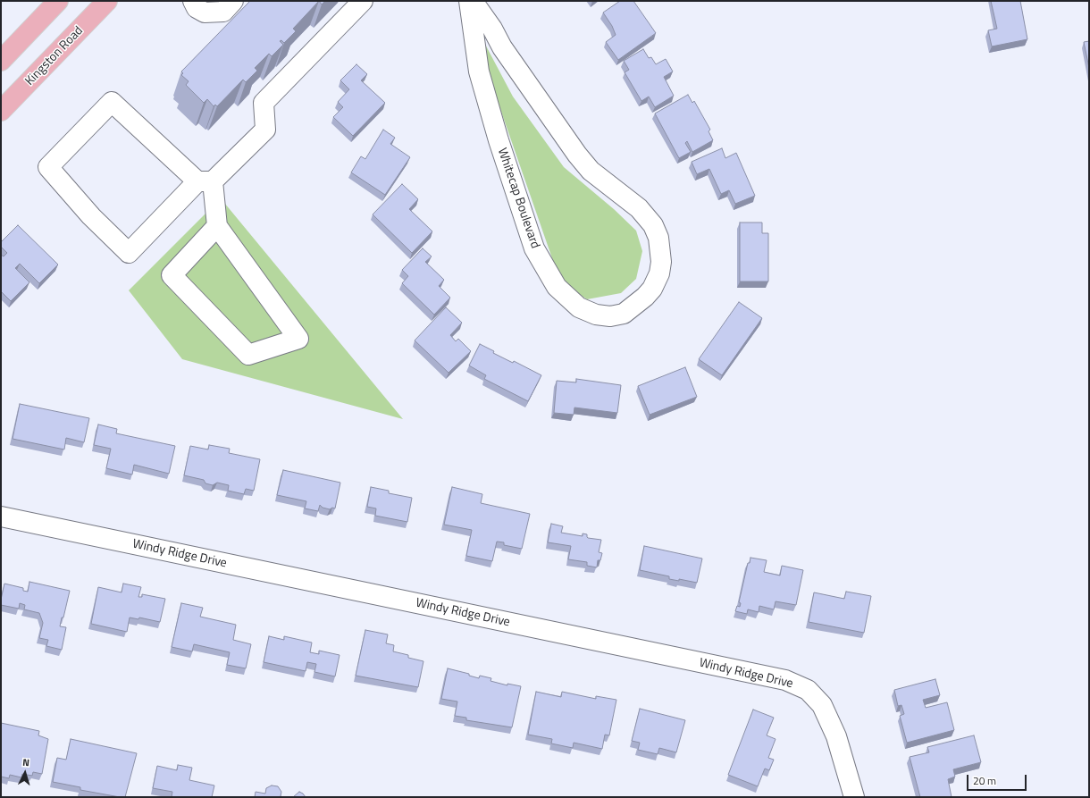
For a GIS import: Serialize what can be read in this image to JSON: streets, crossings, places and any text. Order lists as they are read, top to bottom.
{
  "streets": {
    "main road": ["Kingston Road"],
    "street": ["Whitecap Boulevard", "Windy Ridge Drive"]
  },
  "scale_bar": "20 m",
  "north": "top"
}
